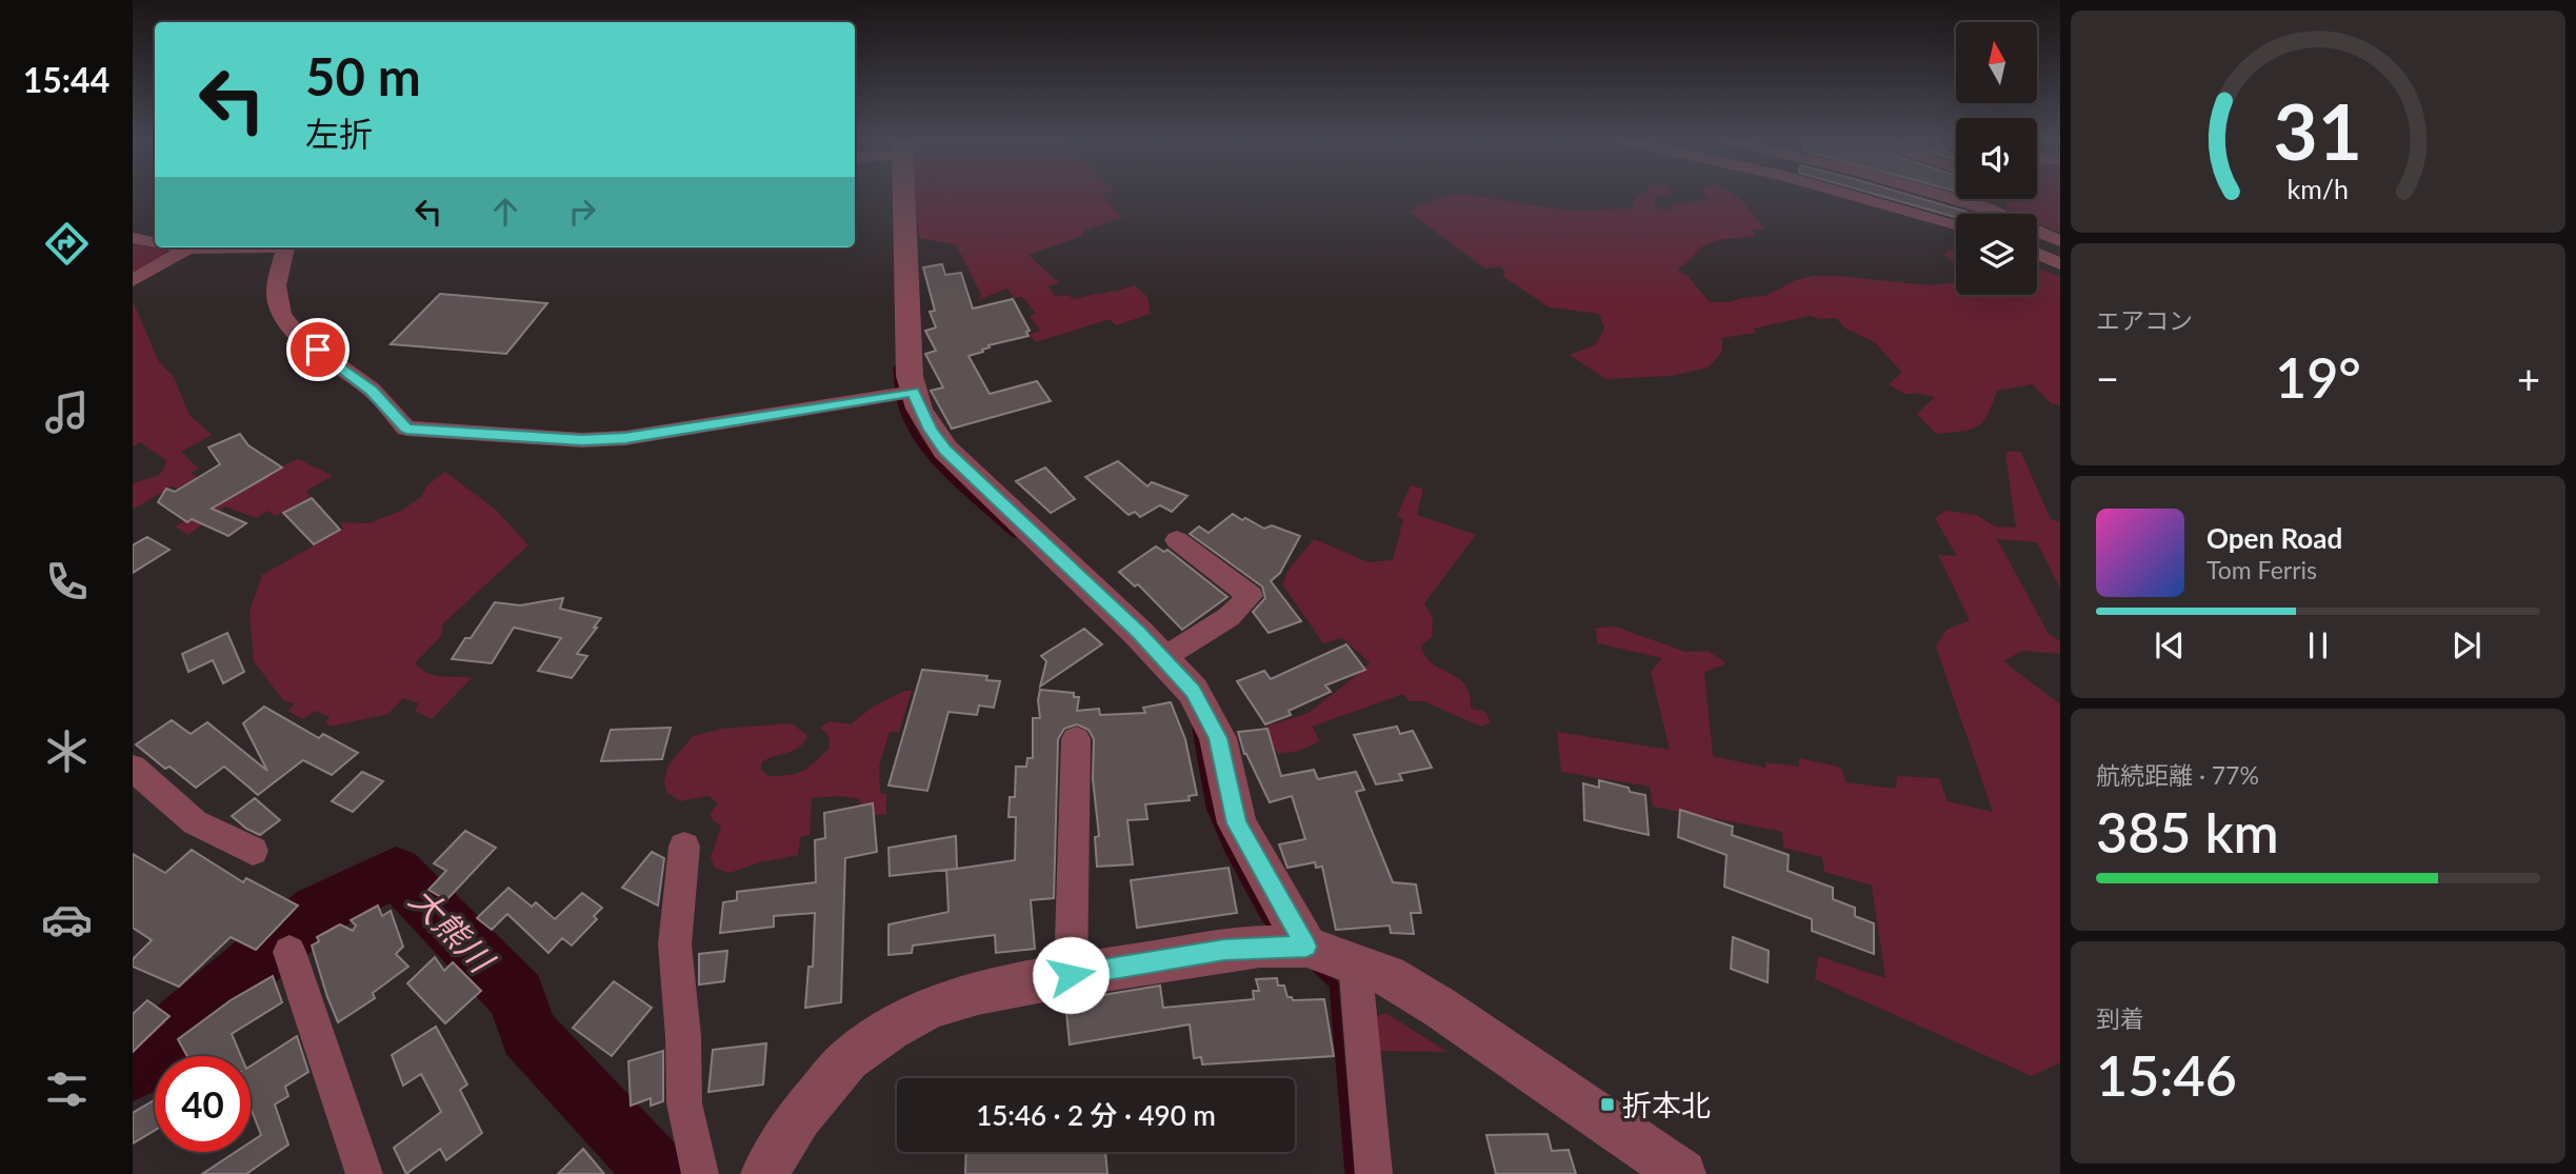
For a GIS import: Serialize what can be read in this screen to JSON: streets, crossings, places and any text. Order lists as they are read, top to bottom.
{
  "water": ["大熊川"],
  "places": {
    "transit": ["折本北"]
  },
  "north": "top",
  "page": {
    "tabs": "15:44",
    "turn": ["50 m", "左折"],
    "tile": [
      "エアコン",
      ["航続距離 · 77%", "385 km"],
      ["到着", "15:46"]
    ],
    "heat": ["−", "19°", "+"],
    "song": ["Open Road", "Tom Ferris"],
    "limit": "40",
    "trip": "15:46 · 2 分 · 490 m",
    "gauge": ["31", "km/h"]
  }
}
